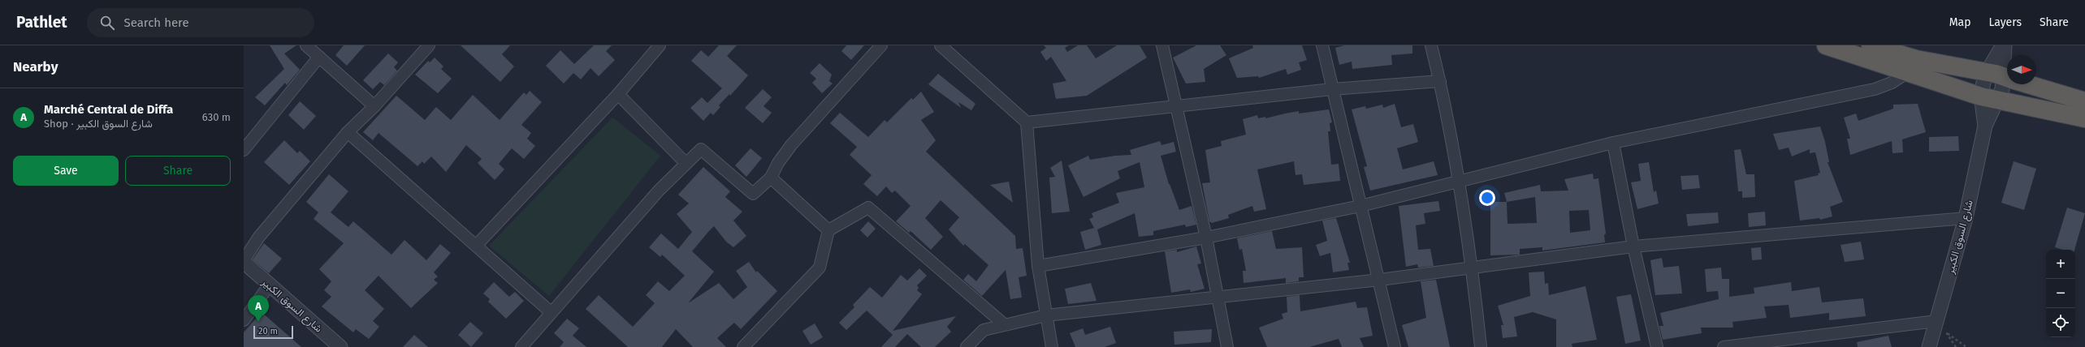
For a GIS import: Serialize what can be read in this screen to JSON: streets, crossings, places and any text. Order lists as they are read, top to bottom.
{
  "streets": {
    "street": ["شارع السوق الكبير"]
  },
  "scale_bar": "20 m",
  "north": "right",
  "page": {
    "header": "Pathlet",
    "search": "Search here",
    "nav": ["Map", "Layers", "Share"],
    "heading": "Nearby",
    "list": [
      {
        "mark": "A",
        "name": "Marché Central de Diffa",
        "note": "Shop · شارع السوق الكبير",
        "value": "630 m"
      }
    ],
    "buttons": ["Save", "Share"],
    "map_buttons": ["+", "−"],
    "pins": "A",
    "scale": "20 m"
  }
}
